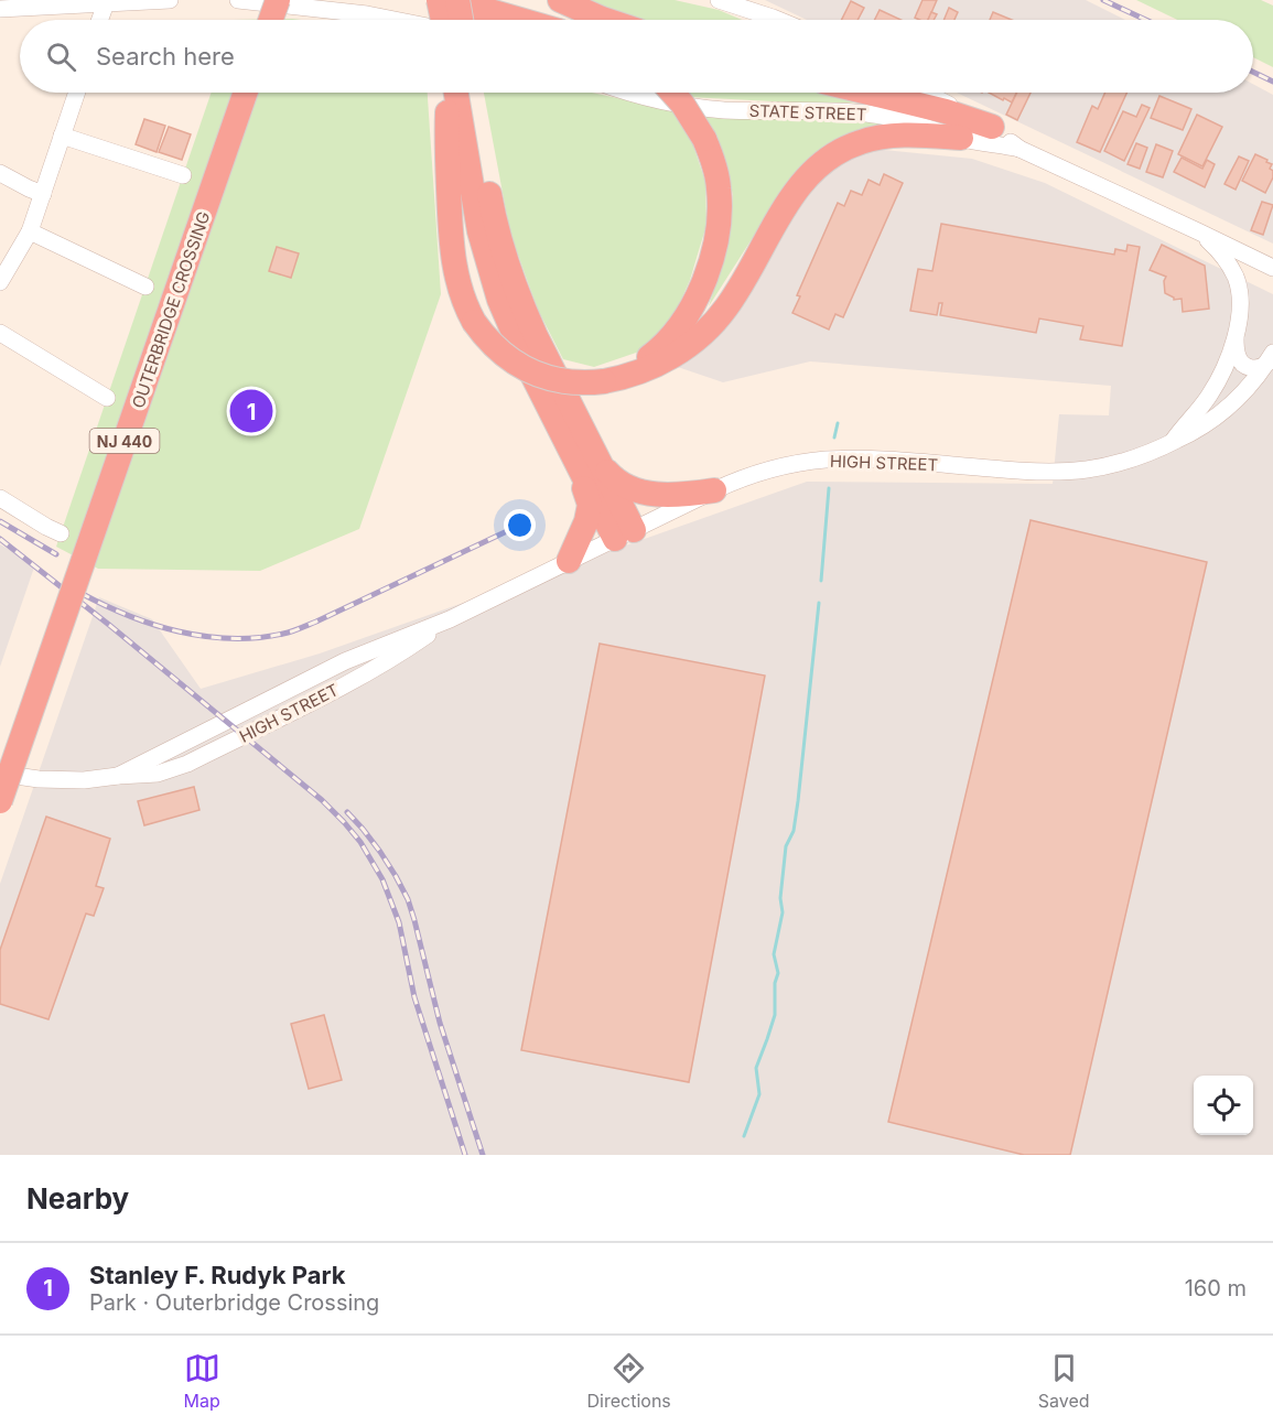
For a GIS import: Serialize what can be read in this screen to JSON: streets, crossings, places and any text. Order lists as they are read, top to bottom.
{
  "streets": {
    "highway": ["OUTERBRIDGE CROSSING", "NJ 440"],
    "street": ["STATE STREET", "HIGH STREET"]
  },
  "page": {
    "search": "Search here",
    "pins": "1",
    "heading": "Nearby",
    "list": [
      {
        "mark": "1",
        "name": "Stanley F. Rudyk Park",
        "note": "Park · Outerbridge Crossing",
        "value": "160 m"
      }
    ],
    "nav": ["Map", "Directions", "Saved"]
  }
}
